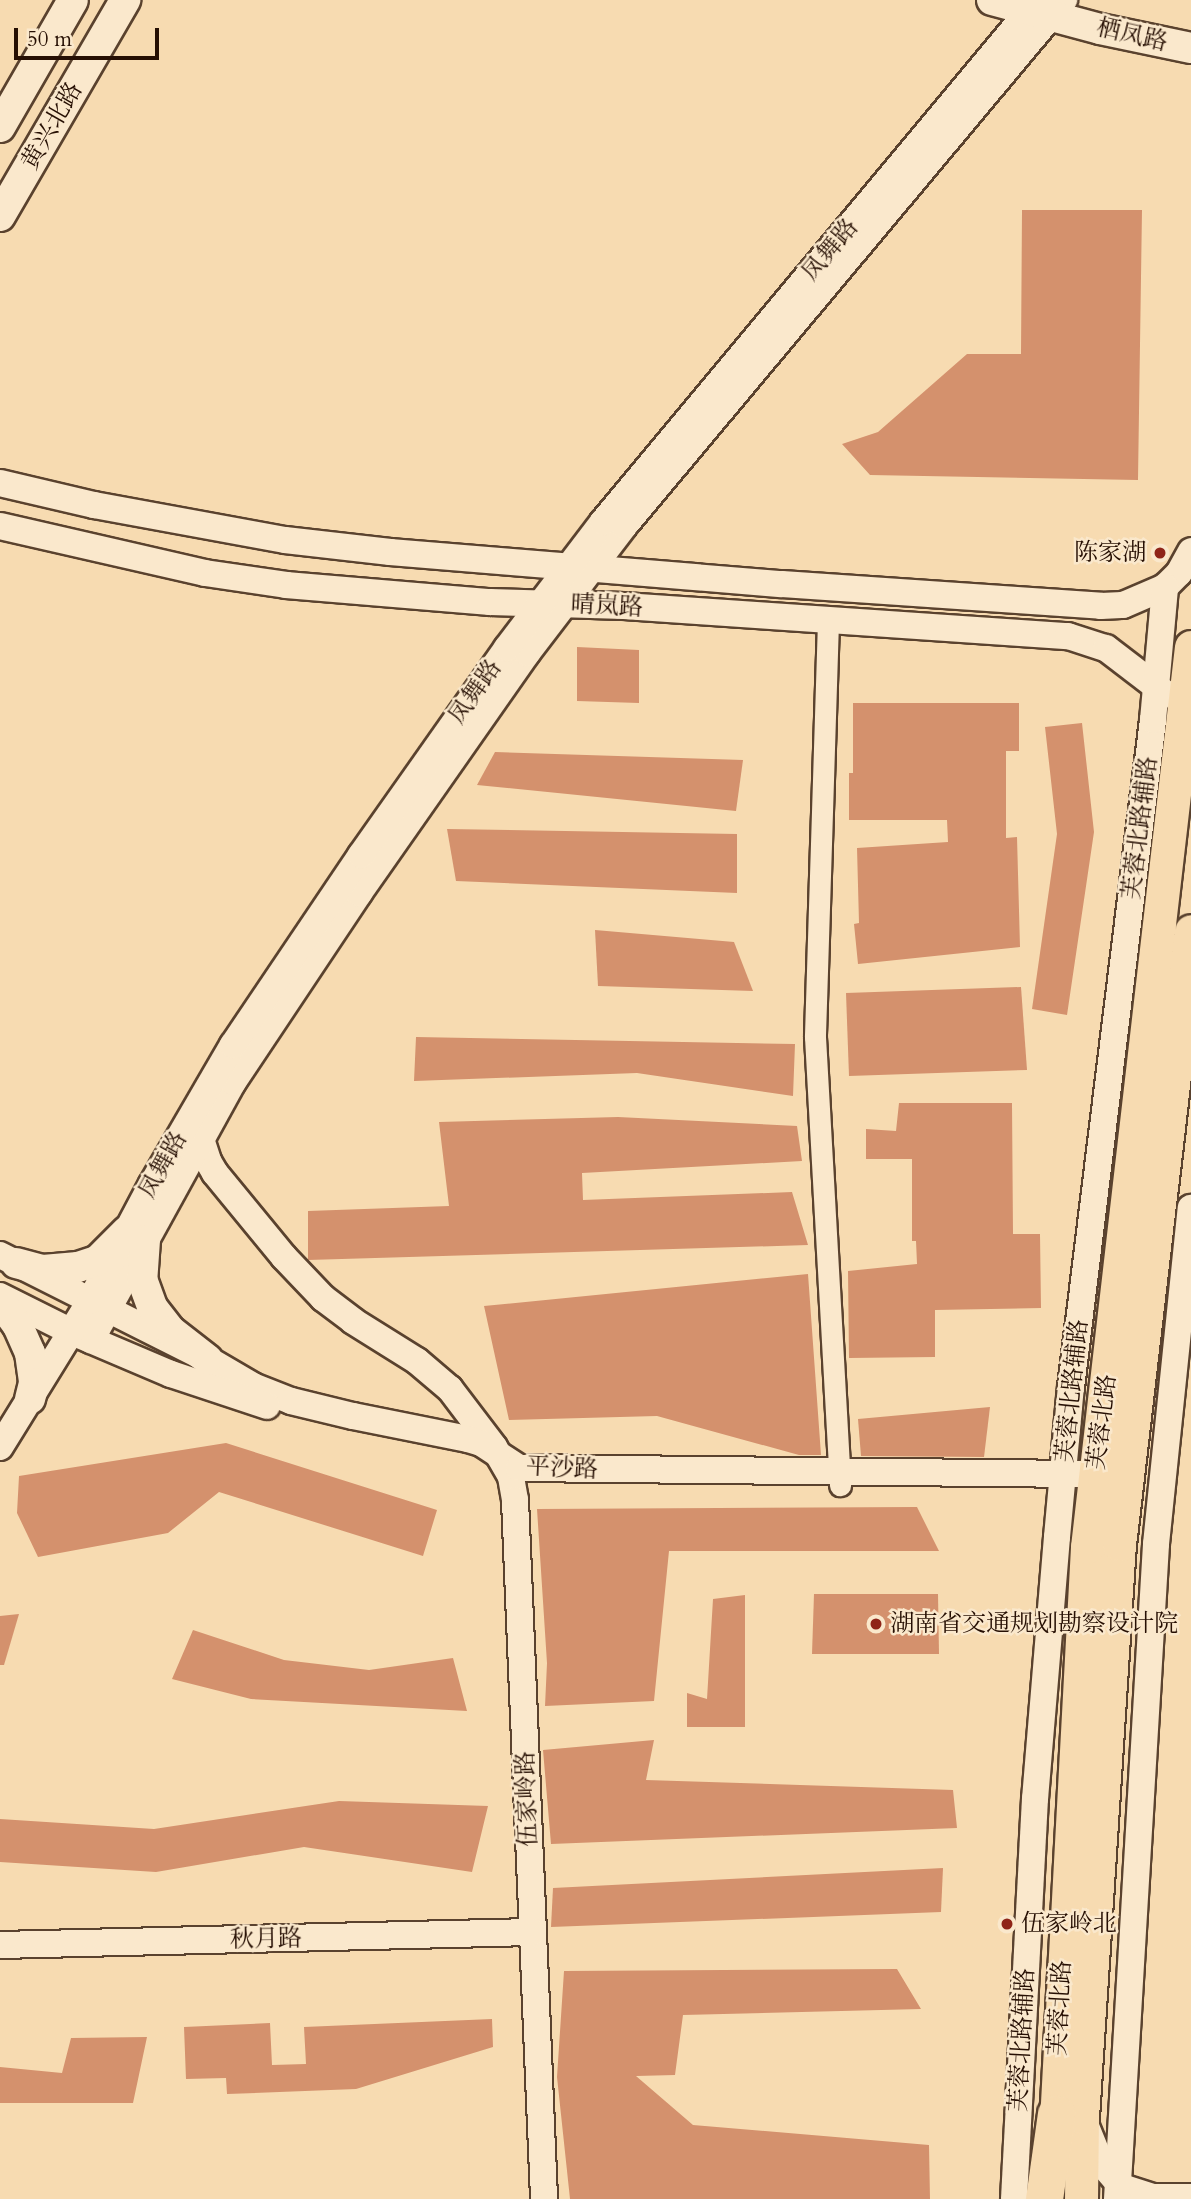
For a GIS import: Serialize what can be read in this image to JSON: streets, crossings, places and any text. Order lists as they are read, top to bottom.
{
  "streets": {
    "main road": ["栖凤路", "黄兴北路", "芙蓉北路"],
    "street": [
      "凤舞路",
      "晴岚路",
      "芙蓉北路辅路",
      "平沙路",
      "伍家岭路",
      "秋月路"
    ]
  },
  "crossings": [
    ["栖凤路", "凤舞路"],
    ["凤舞路", "晴岚路"],
    ["凤舞路", "平沙路"],
    ["凤舞路", "伍家岭路"],
    ["晴岚路", "芙蓉北路辅路"],
    ["晴岚路", "芙蓉北路"],
    ["芙蓉北路辅路", "平沙路"],
    ["芙蓉北路", "平沙路"],
    ["平沙路", "伍家岭路"],
    ["伍家岭路", "秋月路"]
  ],
  "places": ["陈家湖", "湖南省交通规划勘察设计院", "伍家岭北"],
  "scale_bar": "50 m"
}
